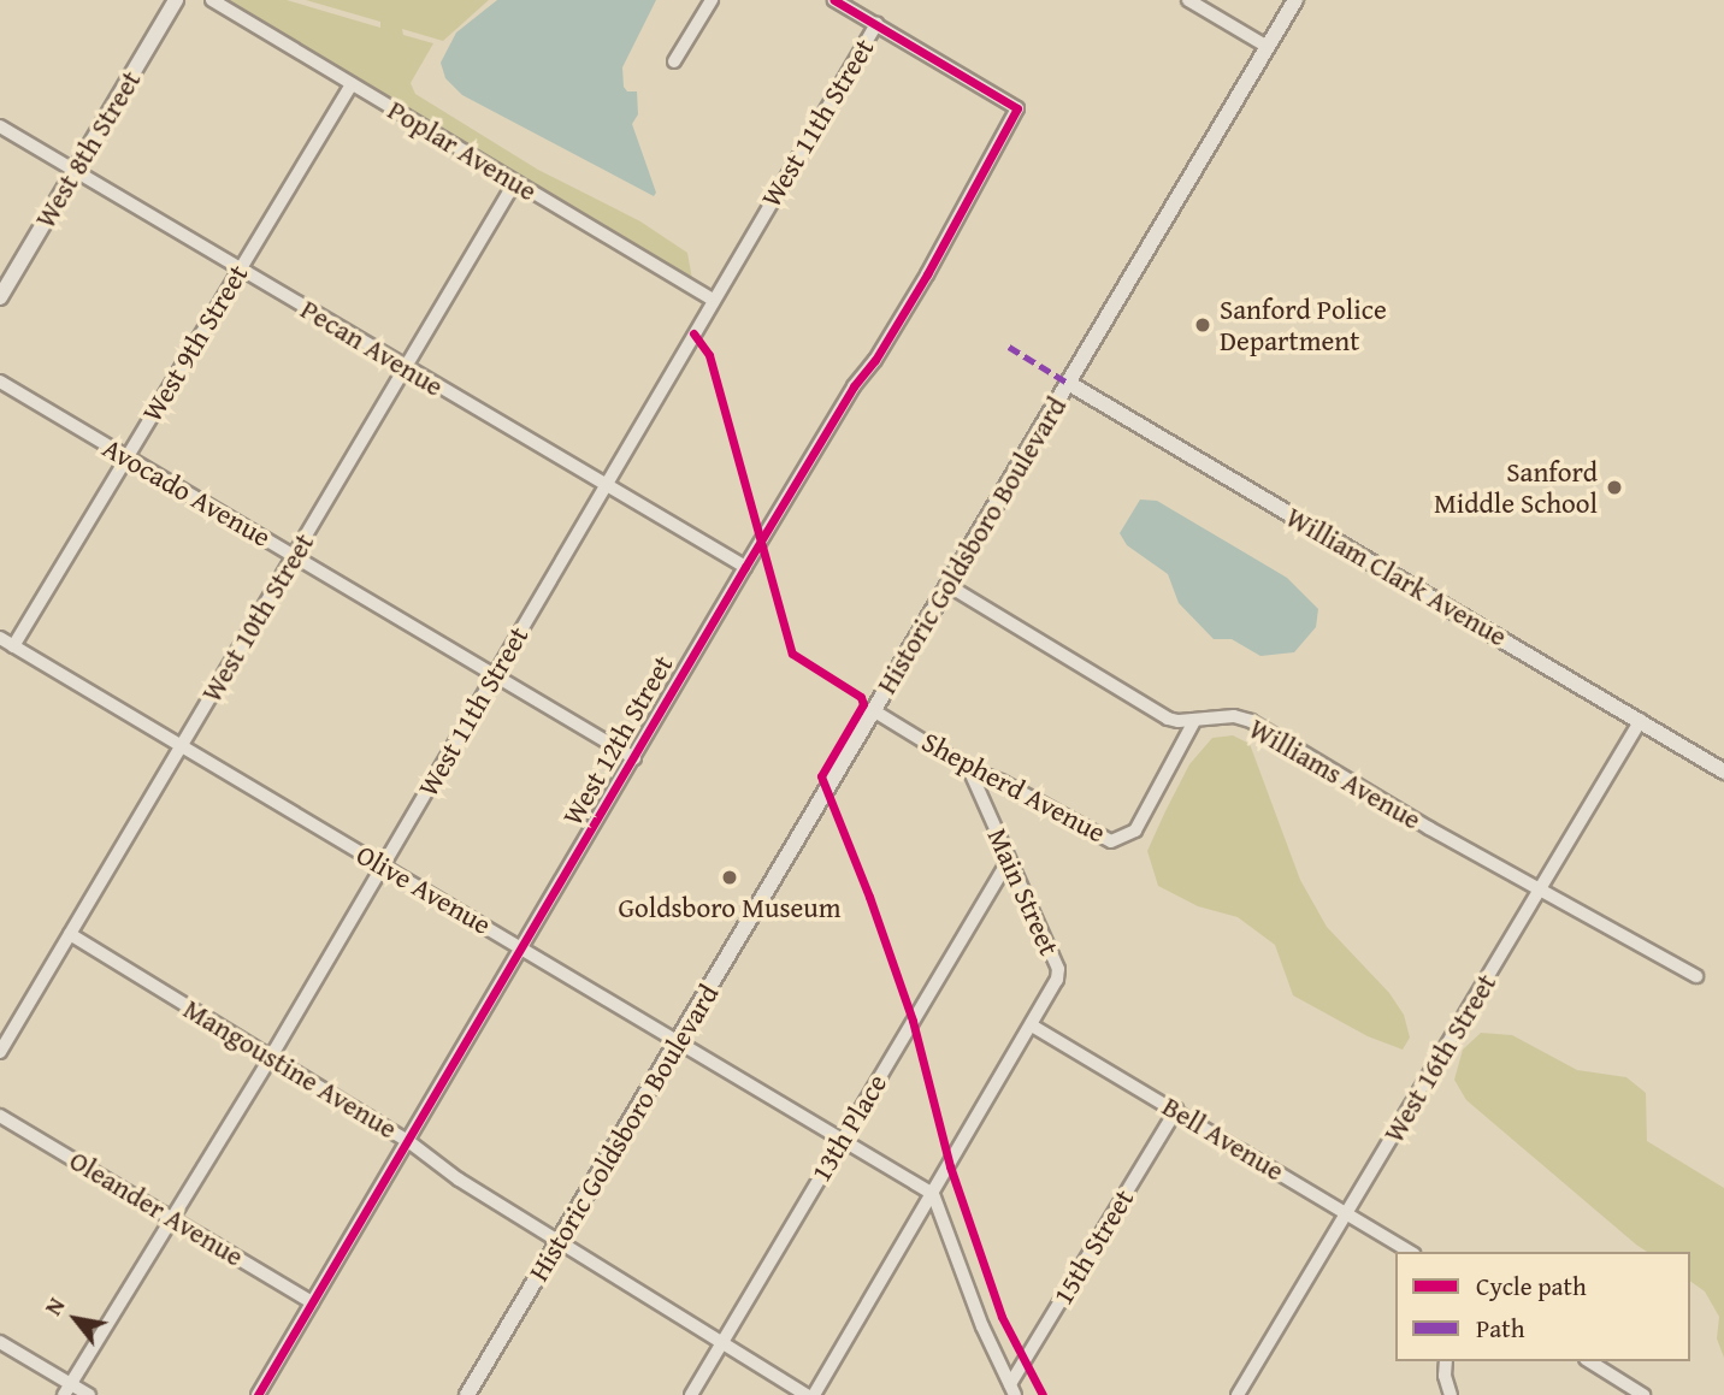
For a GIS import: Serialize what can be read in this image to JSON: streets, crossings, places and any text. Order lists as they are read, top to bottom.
{
  "streets": {
    "street": [
      "West 11th Street",
      "West 8th Street",
      "Poplar Avenue",
      "West 9th Street",
      "Pecan Avenue",
      "Avocado Avenue",
      "Historic Goldsboro Boulevard",
      "William Clark Avenue",
      "West 10th Street",
      "West 12th Street",
      "Williams Avenue",
      "Shepherd Avenue",
      "Olive Avenue",
      "Main Street",
      "West 16th Street",
      "Mangoustine Avenue",
      "13th Place",
      "Bell Avenue",
      "Oleander Avenue",
      "15th Street"
    ]
  },
  "crossings": [
    ["West 11th Street", "Poplar Avenue"],
    ["West 11th Street", "Pecan Avenue"],
    ["West 11th Street", "Avocado Avenue"],
    ["West 11th Street", "West 12th Street"],
    ["West 11th Street", "Olive Avenue"],
    ["West 11th Street", "Mangoustine Avenue"],
    ["West 11th Street", "Oleander Avenue"],
    ["West 8th Street", "Pecan Avenue"],
    ["Poplar Avenue", "West 9th Street"],
    ["Poplar Avenue", "West 10th Street"],
    ["West 9th Street", "Pecan Avenue"],
    ["West 9th Street", "Avocado Avenue"],
    ["West 9th Street", "Olive Avenue"],
    ["Pecan Avenue", "West 10th Street"],
    ["Pecan Avenue", "West 12th Street"],
    ["Avocado Avenue", "West 10th Street"],
    ["Avocado Avenue", "West 12th Street"],
    ["Historic Goldsboro Boulevard", "William Clark Avenue"],
    ["Historic Goldsboro Boulevard", "Williams Avenue"],
    ["Historic Goldsboro Boulevard", "Shepherd Avenue"],
    ["Historic Goldsboro Boulevard", "Olive Avenue"],
    ["Historic Goldsboro Boulevard", "Mangoustine Avenue"],
    ["William Clark Avenue", "West 16th Street"],
    ["West 10th Street", "Olive Avenue"],
    ["West 10th Street", "Mangoustine Avenue"],
    ["West 12th Street", "Olive Avenue"],
    ["West 12th Street", "Mangoustine Avenue"],
    ["West 12th Street", "Oleander Avenue"],
    ["Williams Avenue", "Shepherd Avenue"],
    ["Williams Avenue", "West 16th Street"],
    ["Shepherd Avenue", "Main Street"],
    ["Olive Avenue", "13th Place"],
    ["Main Street", "13th Place"],
    ["Main Street", "Bell Avenue"],
    ["West 16th Street", "Bell Avenue"],
    ["Mangoustine Avenue", "13th Place"],
    ["Bell Avenue", "15th Street"]
  ],
  "places": ["Sanford Police Department", "Sanford Middle School", "Goldsboro Museum"],
  "legend": ["Cycle path", "Path"],
  "north": "top left"
}
